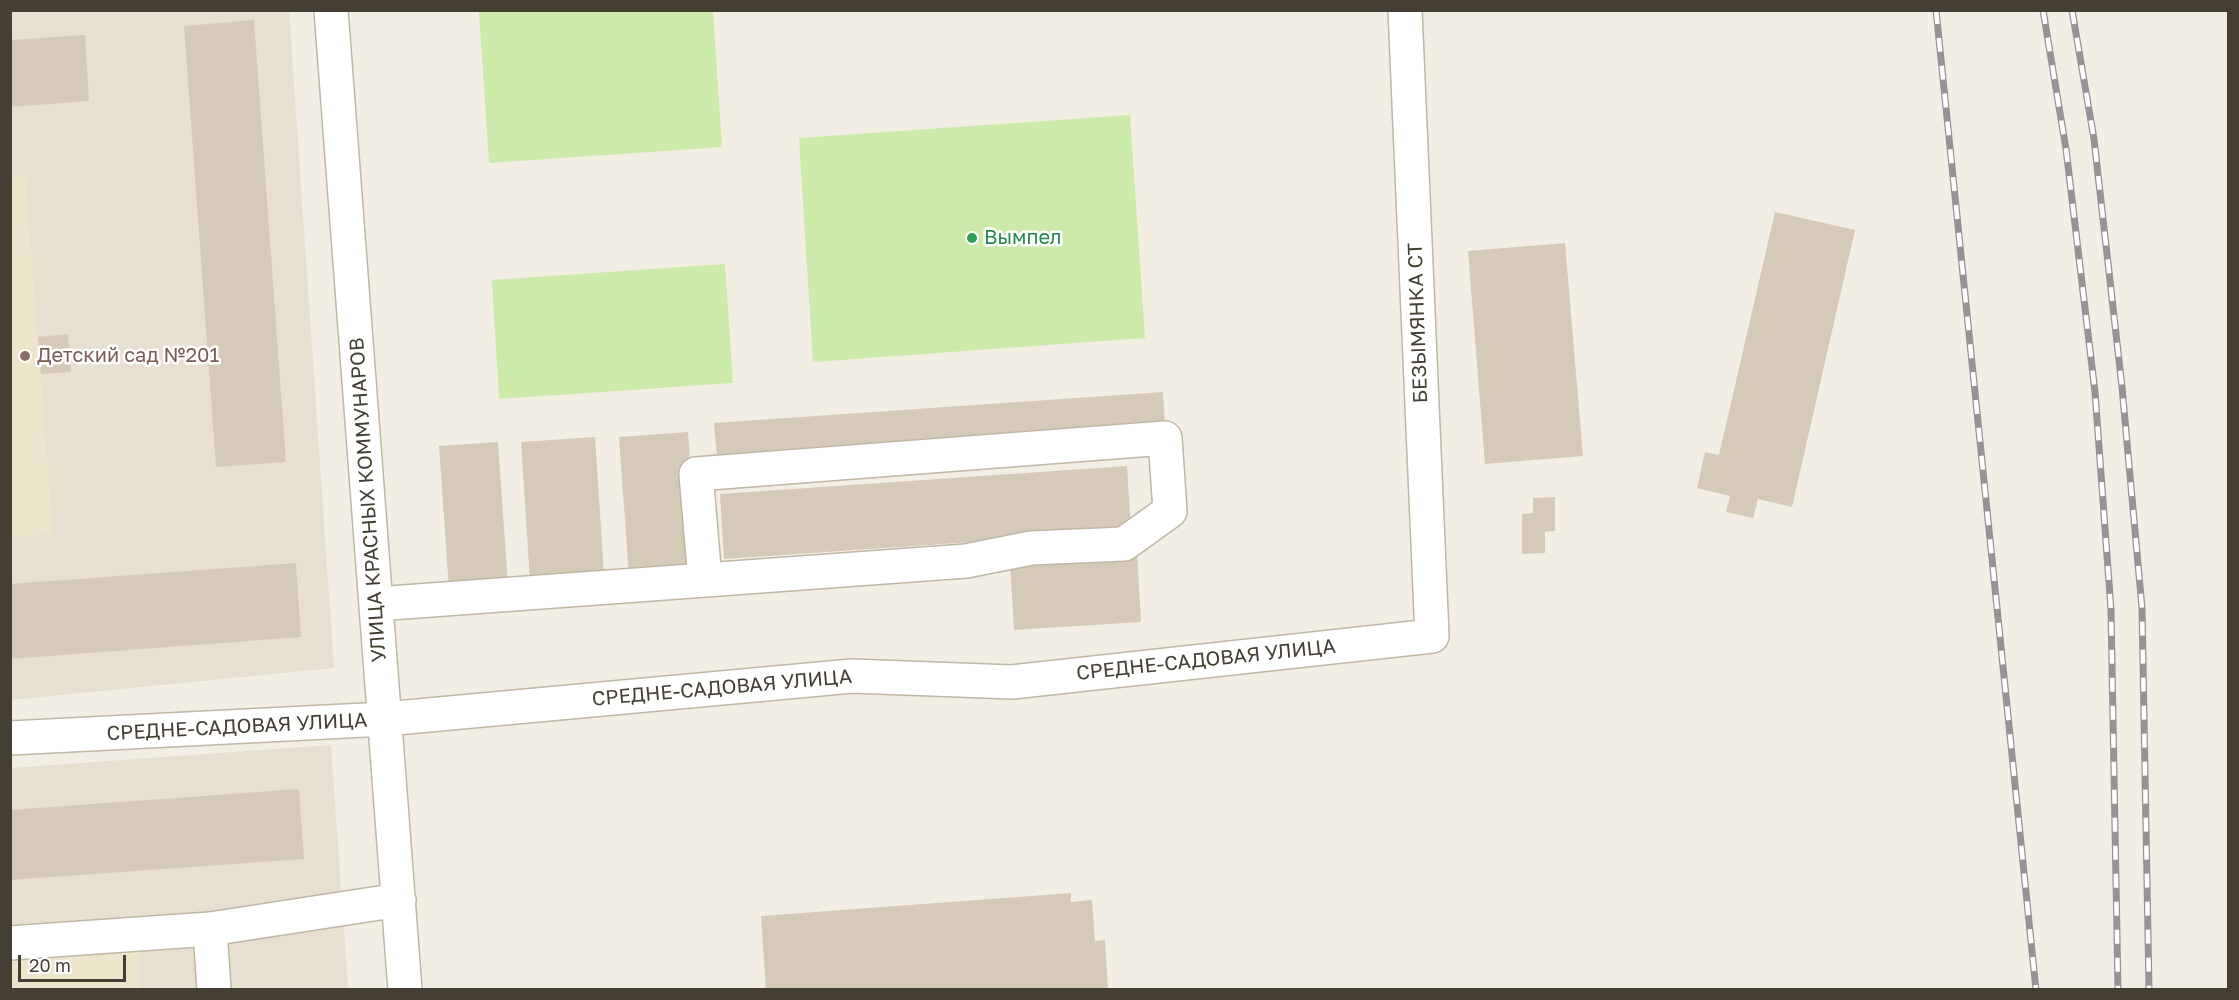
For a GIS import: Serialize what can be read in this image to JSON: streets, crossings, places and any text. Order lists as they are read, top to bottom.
{
  "streets": {
    "street": ["БЕЗЫМЯНКА СТ", "УЛИЦА КРАСНЫХ КОММУНАРОВ", "СРЕДНЕ-САДОВАЯ УЛИЦА"]
  },
  "crossings": [
    ["БЕЗЫМЯНКА СТ", "СРЕДНЕ-САДОВАЯ УЛИЦА"],
    ["УЛИЦА КРАСНЫХ КОММУНАРОВ", "СРЕДНЕ-САДОВАЯ УЛИЦА"]
  ],
  "places": ["Вымпел", "Детский сад №201"],
  "scale_bar": "20 m"
}
